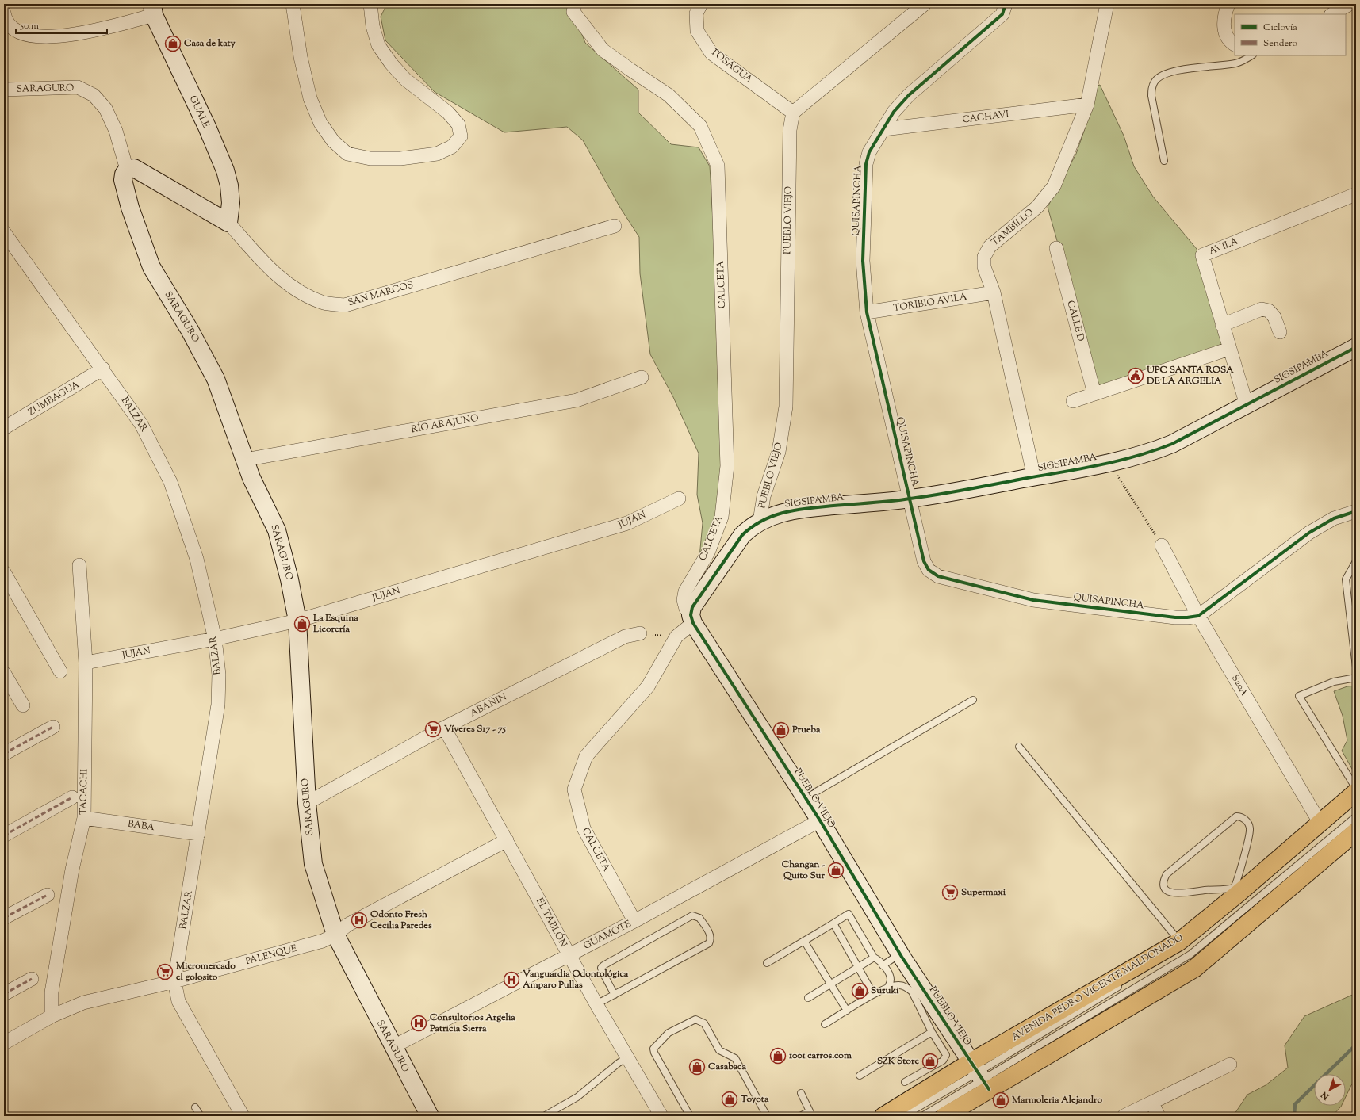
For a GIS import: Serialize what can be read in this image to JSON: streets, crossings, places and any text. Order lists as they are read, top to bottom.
{
  "streets": {
    "main road": ["AVENIDA PEDRO VICENTE MALDONADO"],
    "street": [
      "TOSAGUA",
      "SARAGURO",
      "GUALE",
      "CACHAVI",
      "QUISAPINCHA",
      "PUEBLO VIEJO",
      "TAMBILLO",
      "AVILA",
      "CALCETA",
      "SAN MARCOS",
      "TORIBIO AVILA",
      "CALLE D",
      "SIGSIPAMBA",
      "ZUMBAGUA",
      "BALZAR",
      "RÍO ARAJUNO",
      "JUJAN",
      "S20A",
      "ABAÑIN",
      "TACACHI",
      "BABA",
      "EL TABLÓN",
      "GUAMOTE",
      "PALENQUE"
    ]
  },
  "crossings": [
    ["TOSAGUA", "PUEBLO VIEJO"],
    ["SARAGURO", "SAN MARCOS"],
    ["SARAGURO", "RÍO ARAJUNO"],
    ["SARAGURO", "JUJAN"],
    ["SARAGURO", "ABAÑIN"],
    ["SARAGURO", "GUAMOTE"],
    ["SARAGURO", "PALENQUE"],
    ["GUALE", "SAN MARCOS"],
    ["CACHAVI", "QUISAPINCHA"],
    ["CACHAVI", "TAMBILLO"],
    ["QUISAPINCHA", "TORIBIO AVILA"],
    ["QUISAPINCHA", "SIGSIPAMBA"],
    ["QUISAPINCHA", "S20A"],
    ["PUEBLO VIEJO", "CALCETA"],
    ["PUEBLO VIEJO", "SIGSIPAMBA"],
    ["PUEBLO VIEJO", "GUAMOTE"],
    ["PUEBLO VIEJO", "AVENIDA PEDRO VICENTE MALDONADO"],
    ["TAMBILLO", "TORIBIO AVILA"],
    ["TAMBILLO", "SIGSIPAMBA"],
    ["AVILA", "SIGSIPAMBA"],
    ["CALCETA", "GUAMOTE"],
    ["ZUMBAGUA", "BALZAR"],
    ["BALZAR", "JUJAN"],
    ["BALZAR", "BABA"],
    ["BALZAR", "PALENQUE"],
    ["JUJAN", "TACACHI"],
    ["S20A", "AVENIDA PEDRO VICENTE MALDONADO"],
    ["ABAÑIN", "EL TABLÓN"],
    ["TACACHI", "BABA"],
    ["TACACHI", "PALENQUE"],
    ["EL TABLÓN", "GUAMOTE"],
    ["EL TABLÓN", "PALENQUE"]
  ],
  "places": {
    "shop": [
      "Casa de katy",
      "La Esquina Licorería",
      "Prueba",
      "Changan - Quito Sur",
      "Suzuki",
      "1001 carros.com",
      "SZK Store",
      "Casabaca",
      "Toyota",
      "Marmoleria Alejandro"
    ],
    "public building": ["UPC SANTA ROSA DE LA ARGELIA"],
    "supermarket": ["Víveres S17 - 75", "Supermaxi", "Micromercado el golosito"],
    "hospital": ["Odonto Fresh Cecilia Paredes", "Vanguardia Odontológica Amparo Pullas", "Consultorios Argelia Patricia Sierra"]
  },
  "legend": ["Ciclovía", "Sendero"],
  "scale_bar": "50 m",
  "north": "bottom left"
}
